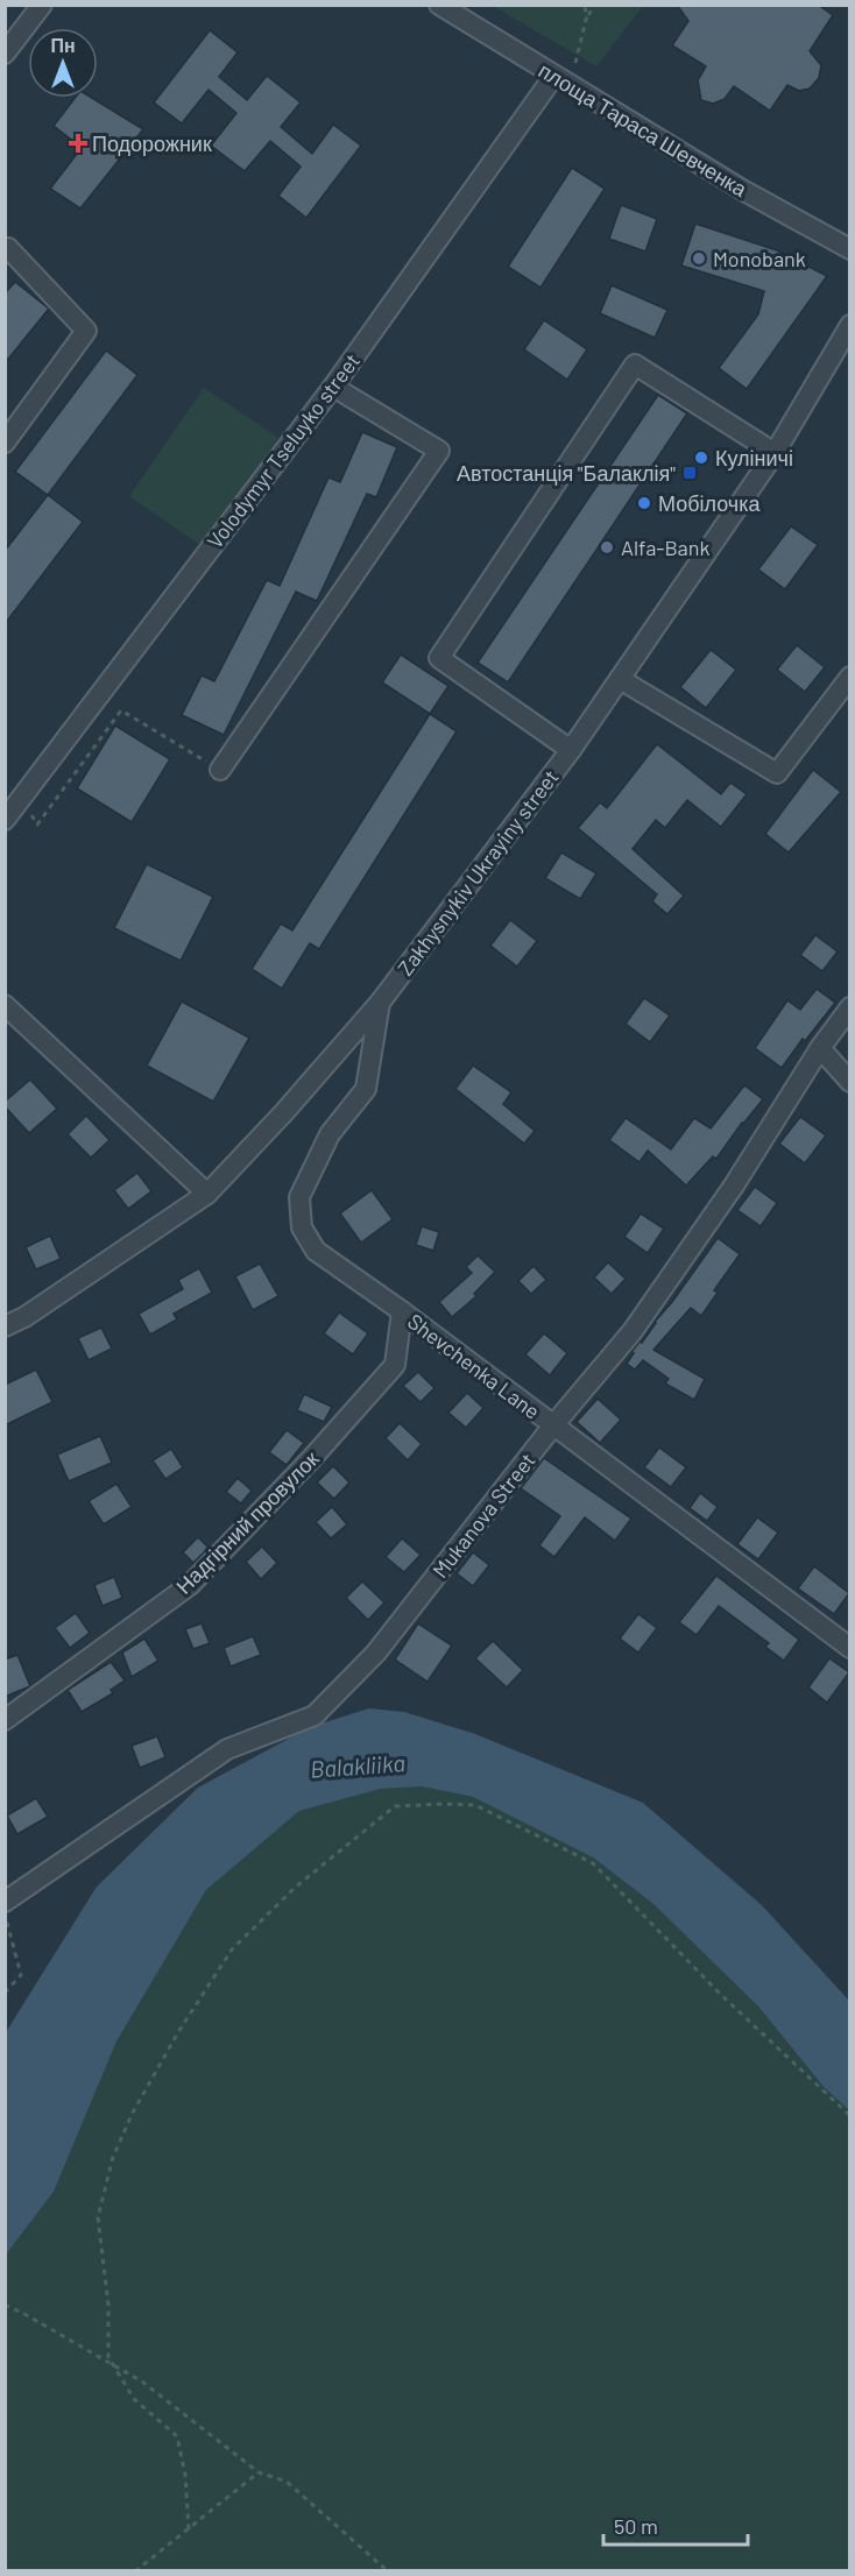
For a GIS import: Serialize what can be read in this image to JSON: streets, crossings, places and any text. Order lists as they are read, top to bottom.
{
  "streets": {
    "street": [
      "площа Тараса Шевченка",
      "Volodymyr Tseluyko street",
      "Zakhysnykiv Ukrayiny street",
      "Shevchenka Lane",
      "Mukanova Street",
      "Надгірний провулок"
    ]
  },
  "crossings": [
    ["площа Тараса Шевченка", "Volodymyr Tseluyko street"],
    ["Zakhysnykiv Ukrayiny street", "Shevchenka Lane"],
    ["Shevchenka Lane", "Mukanova Street"],
    ["Shevchenka Lane", "Надгірний провулок"]
  ],
  "water": ["Balakliika"],
  "places": {
    "health": ["Подорожник"],
    "other": [
      "Monobank",
      "Куліничі",
      "Мобілочка",
      "Alfa-Bank"
    ],
    "transit": ["Автостанція \"Балаклія\""]
  },
  "scale_bar": "50 m",
  "north": "top"
}
